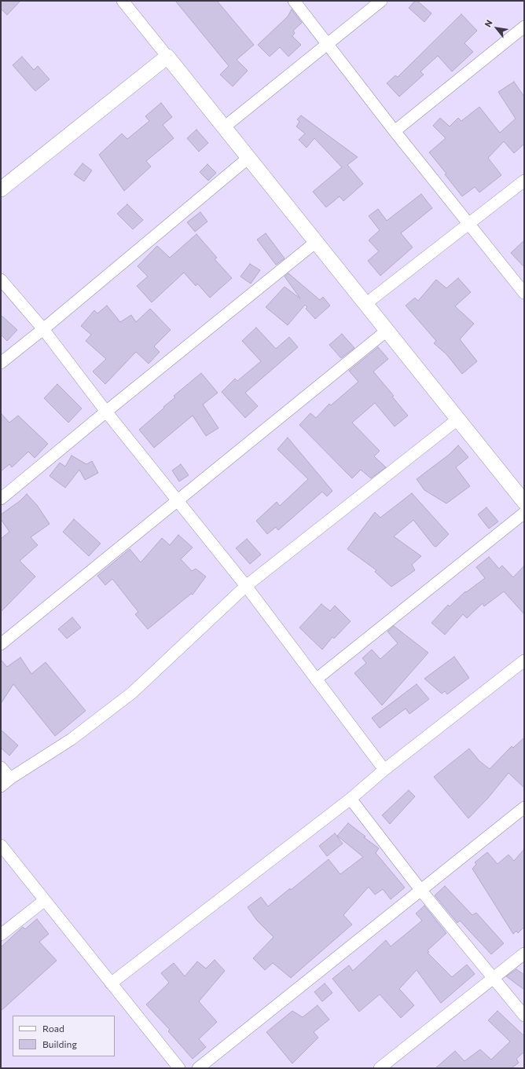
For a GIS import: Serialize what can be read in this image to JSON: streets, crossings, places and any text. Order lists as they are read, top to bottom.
{
  "legend": ["Road", "Building"],
  "north": "top left"
}
